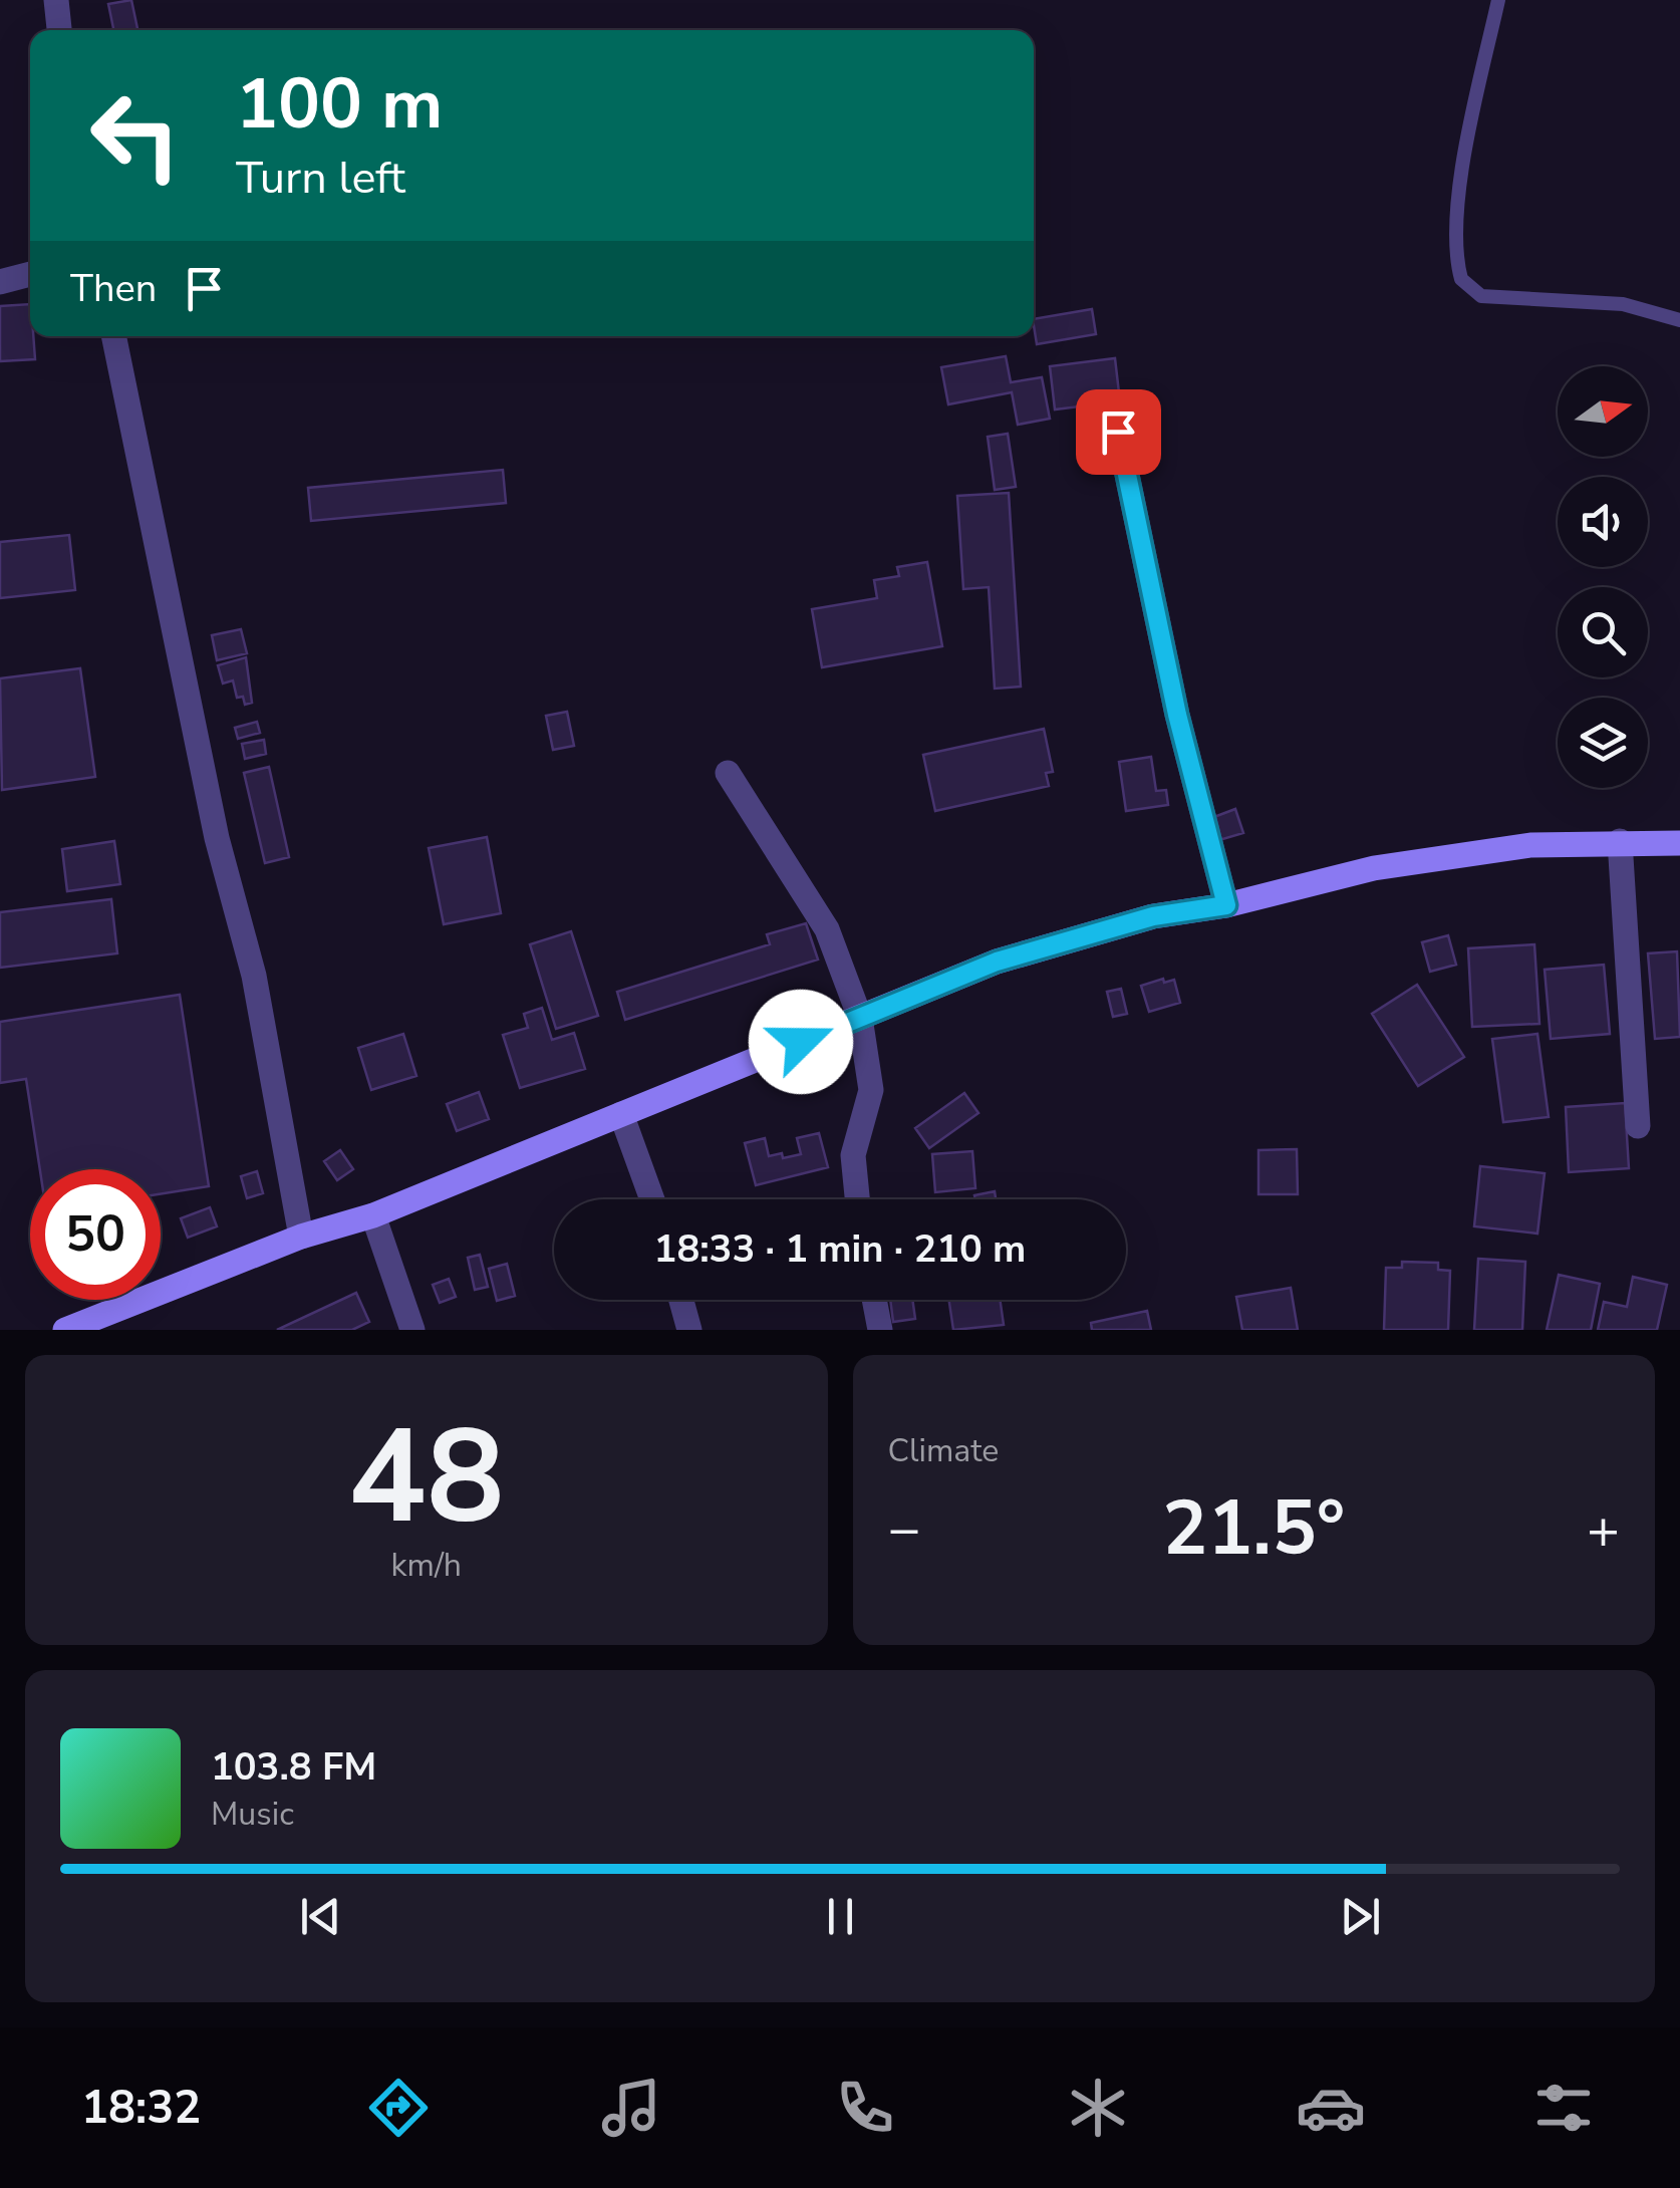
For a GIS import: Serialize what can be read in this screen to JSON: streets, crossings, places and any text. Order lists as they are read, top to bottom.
{
  "north": "right",
  "page": {
    "turn": ["100 m", "Turn left"],
    "then": "Then",
    "limit": "50",
    "trip": "18:33 · 1 min · 210 m",
    "tile": [
      ["48", "km/h"],
      "Climate"
    ],
    "heat": ["−", "21.5°", "+"],
    "song": ["103.8 FM", "Music"],
    "tabs": "18:32"
  }
}
